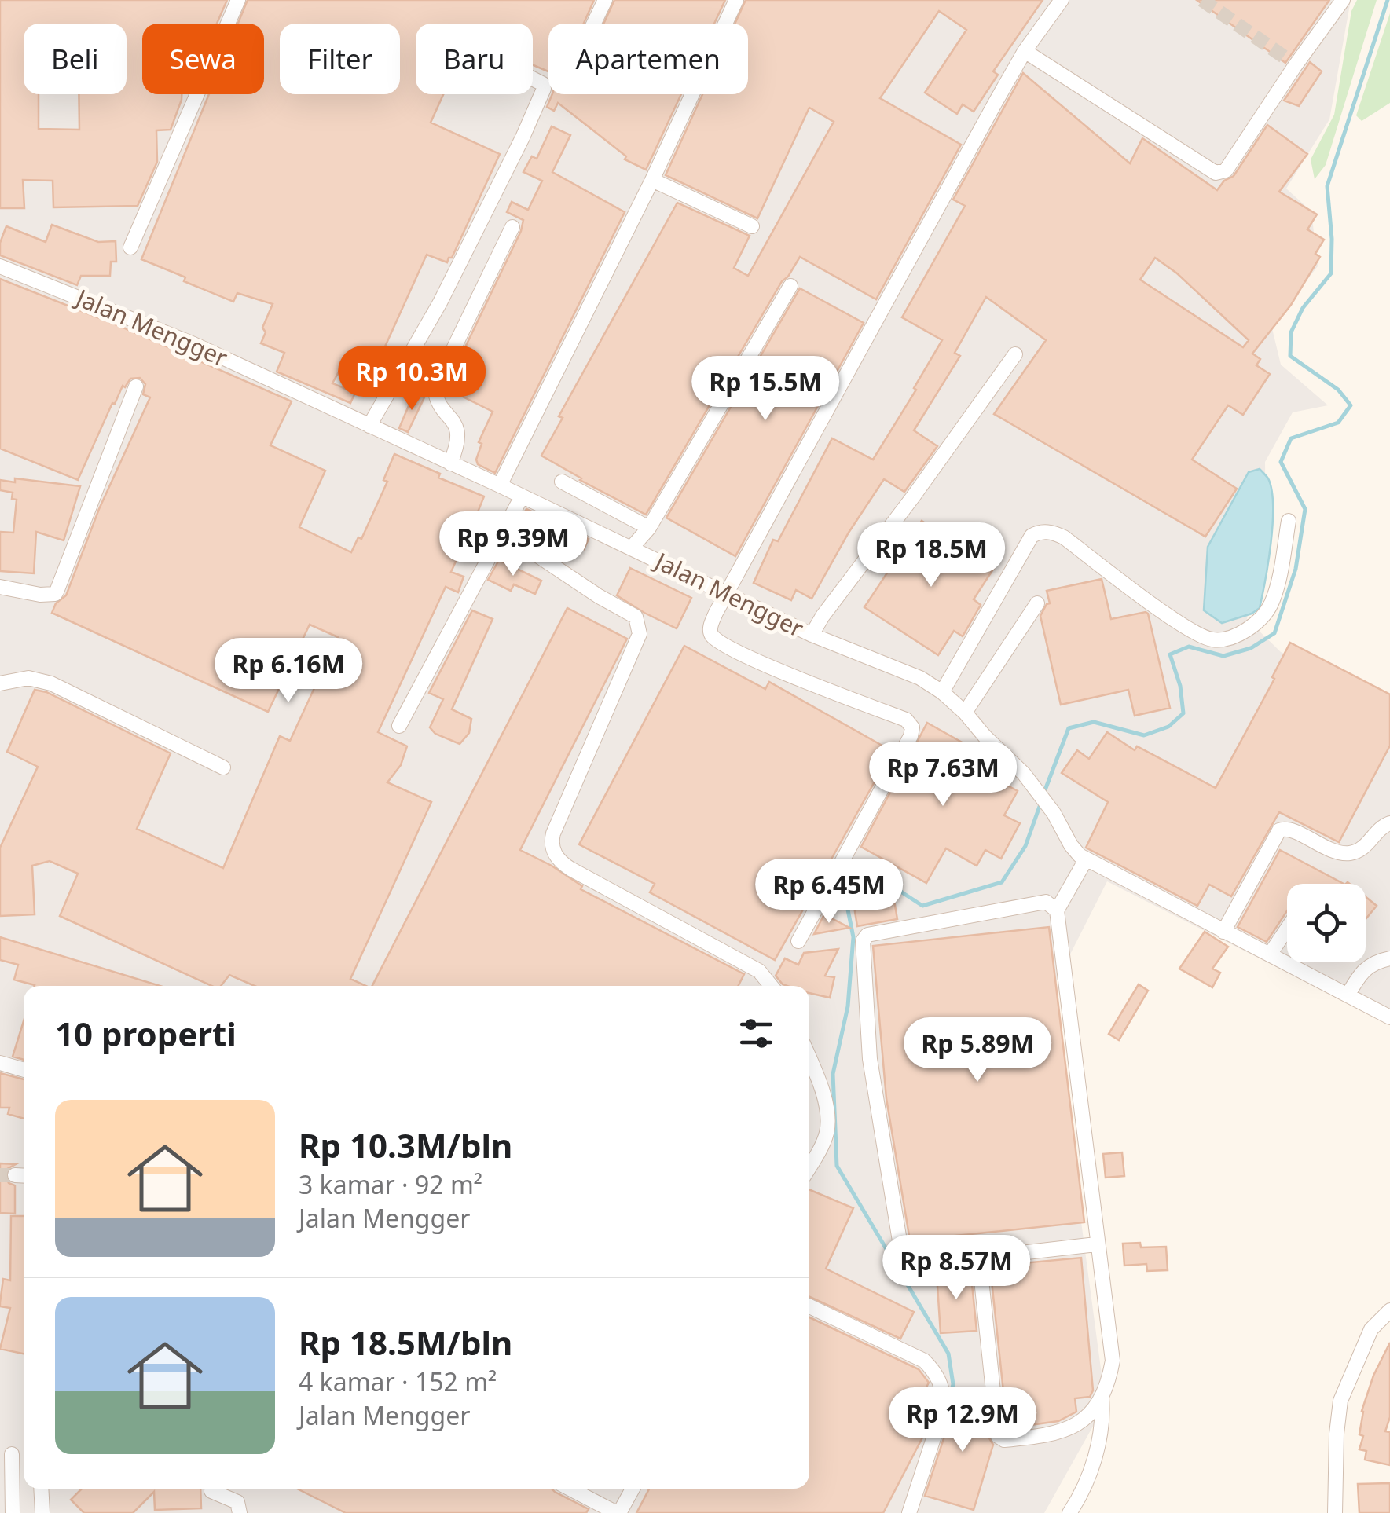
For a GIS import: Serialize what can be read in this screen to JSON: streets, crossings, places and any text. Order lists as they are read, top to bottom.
{
  "streets": {
    "street": ["Jalan Mengger"]
  },
  "page": {
    "chip": [
      "Beli",
      "Sewa",
      "Filter",
      "Baru",
      "Apartemen"
    ],
    "price": [
      "Rp 10.3M",
      "Rp 15.5M",
      "Rp 9.39M",
      "Rp 18.5M",
      "Rp 6.16M",
      "Rp 7.63M",
      "Rp 6.45M",
      "Rp 5.89M",
      "Rp 8.57M",
      "Rp 12.9M"
    ],
    "heading": "10 properti",
    "list": [
      {
        "name": "Rp 10.3M/bln",
        "note": "3 kamar · 92 m² · Jalan Mengger"
      },
      {
        "name": "Rp 18.5M/bln",
        "note": "4 kamar · 152 m² · Jalan Mengger"
      }
    ]
  }
}
